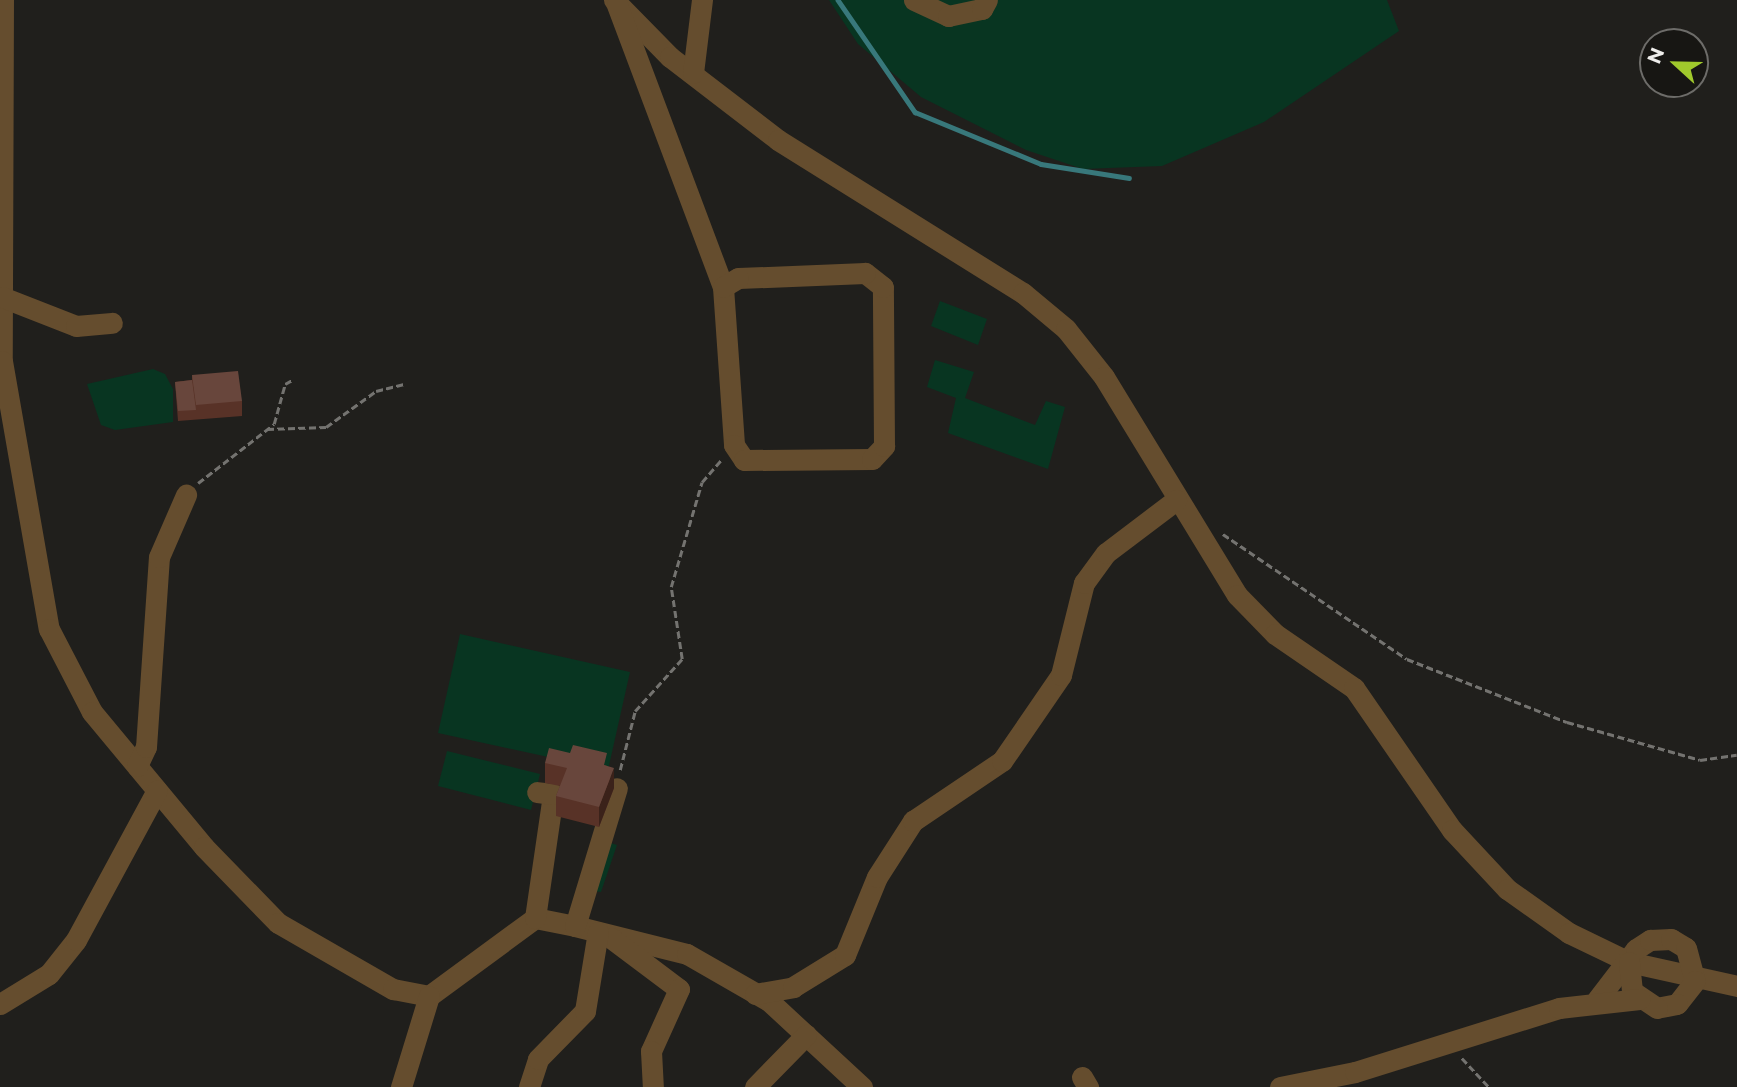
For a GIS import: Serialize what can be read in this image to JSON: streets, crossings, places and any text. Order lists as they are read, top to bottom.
{
  "north": "left"
}
